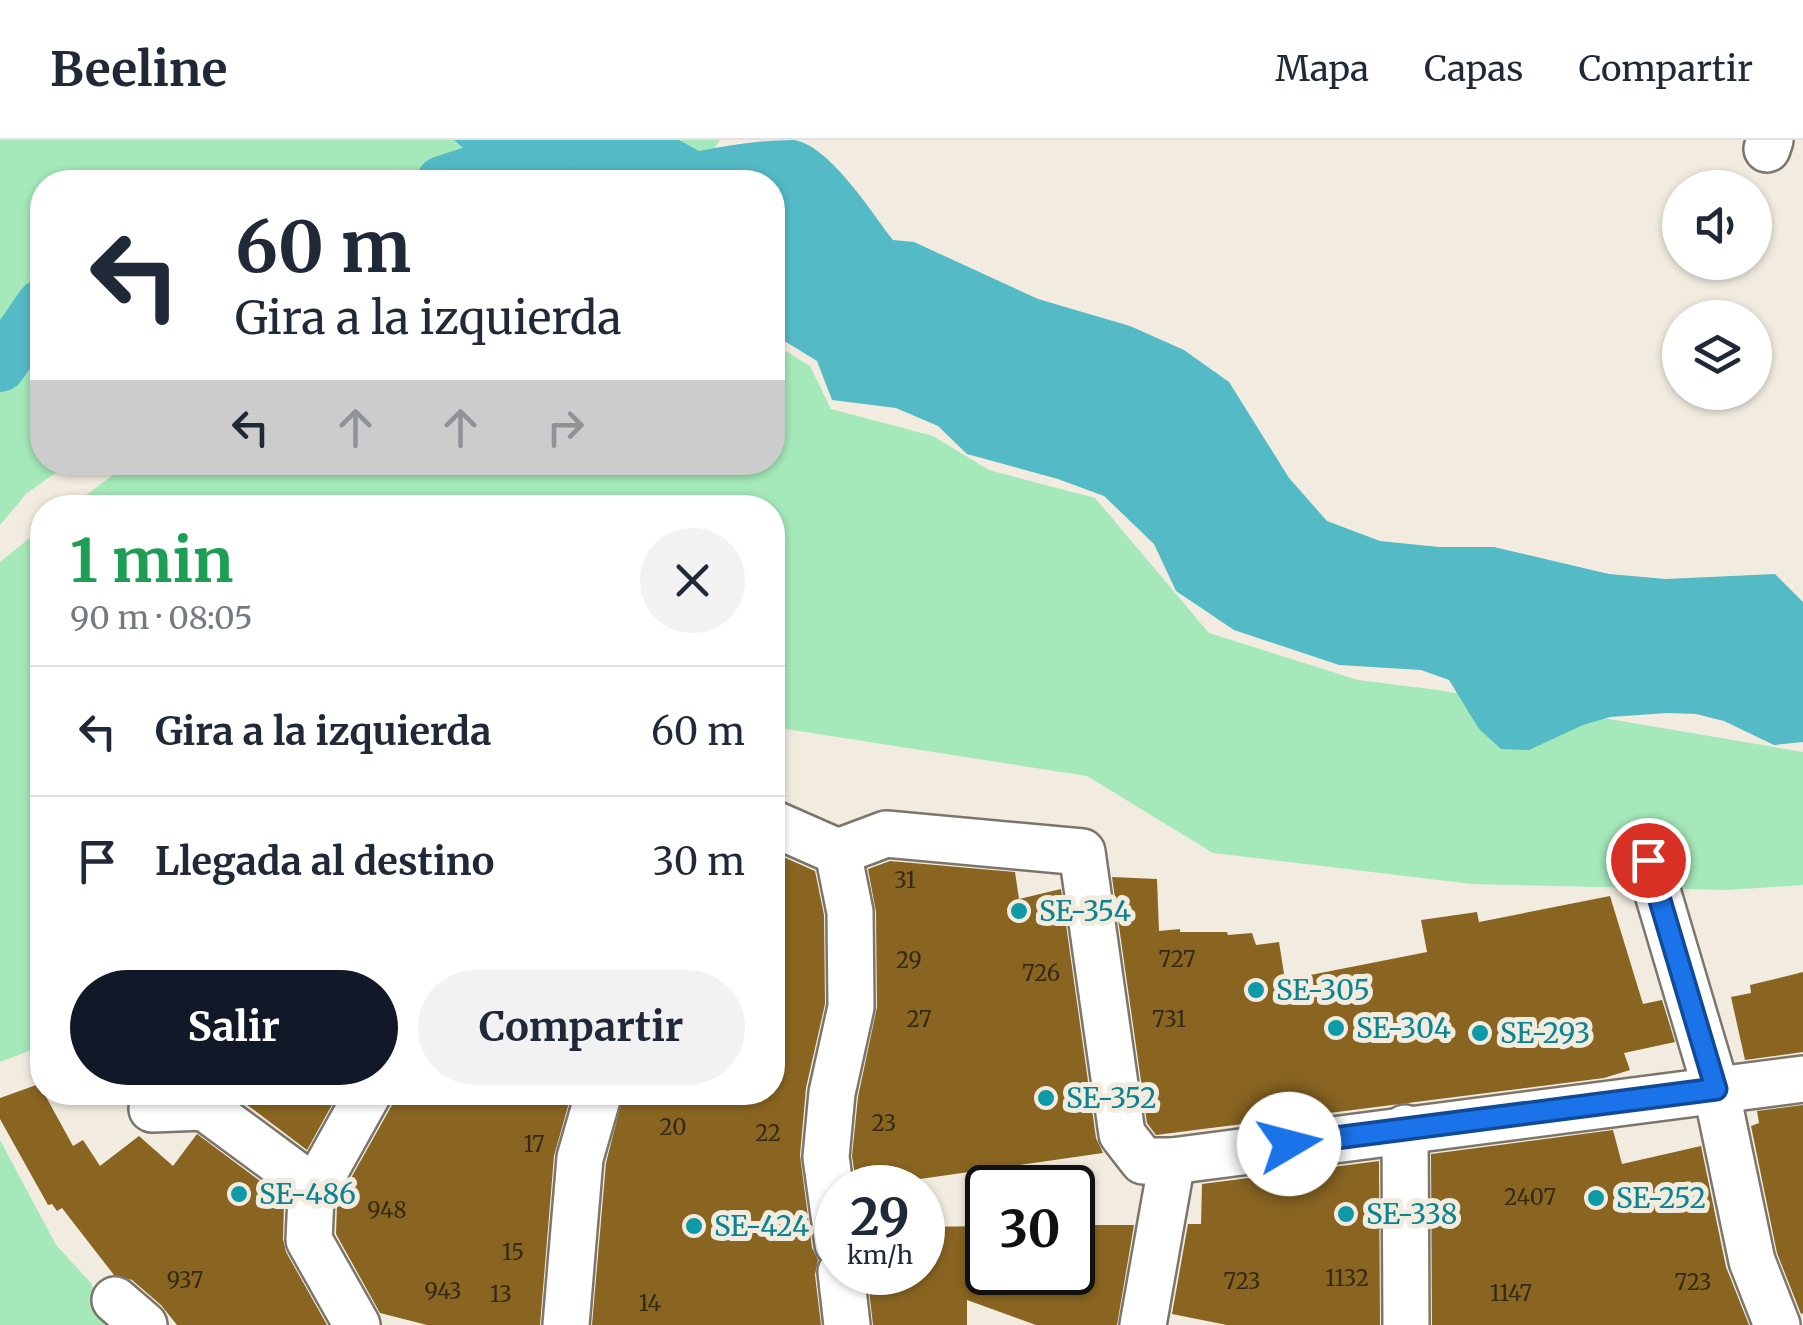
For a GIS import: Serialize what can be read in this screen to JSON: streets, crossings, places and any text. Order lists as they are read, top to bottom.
{
  "places": [
    "SE-354",
    "SE-305",
    "SE-304",
    "SE-293",
    "SE-352",
    "SE-486",
    "SE-252",
    "SE-338",
    "SE-424"
  ],
  "house_numbers": [
    "31",
    "727",
    "29",
    "726",
    "27",
    "731",
    "23",
    "20",
    "22",
    "17",
    "2407",
    "948",
    "15",
    "1132",
    "937",
    "723",
    "723",
    "943",
    "1147",
    "13",
    "14"
  ],
  "page": {
    "header": "Beeline",
    "nav": ["Mapa", "Capas", "Compartir"],
    "turn": ["60 m", "Gira a la izquierda"],
    "heading": ["1 min", "90 m · 08:05"],
    "list": [
      {
        "name": "Gira a la izquierda",
        "value": "60 m"
      },
      {
        "name": "Llegada al destino",
        "value": "30 m"
      }
    ],
    "buttons": ["Salir", "Compartir"],
    "speed": "29 km/h",
    "limit": "30"
  }
}
